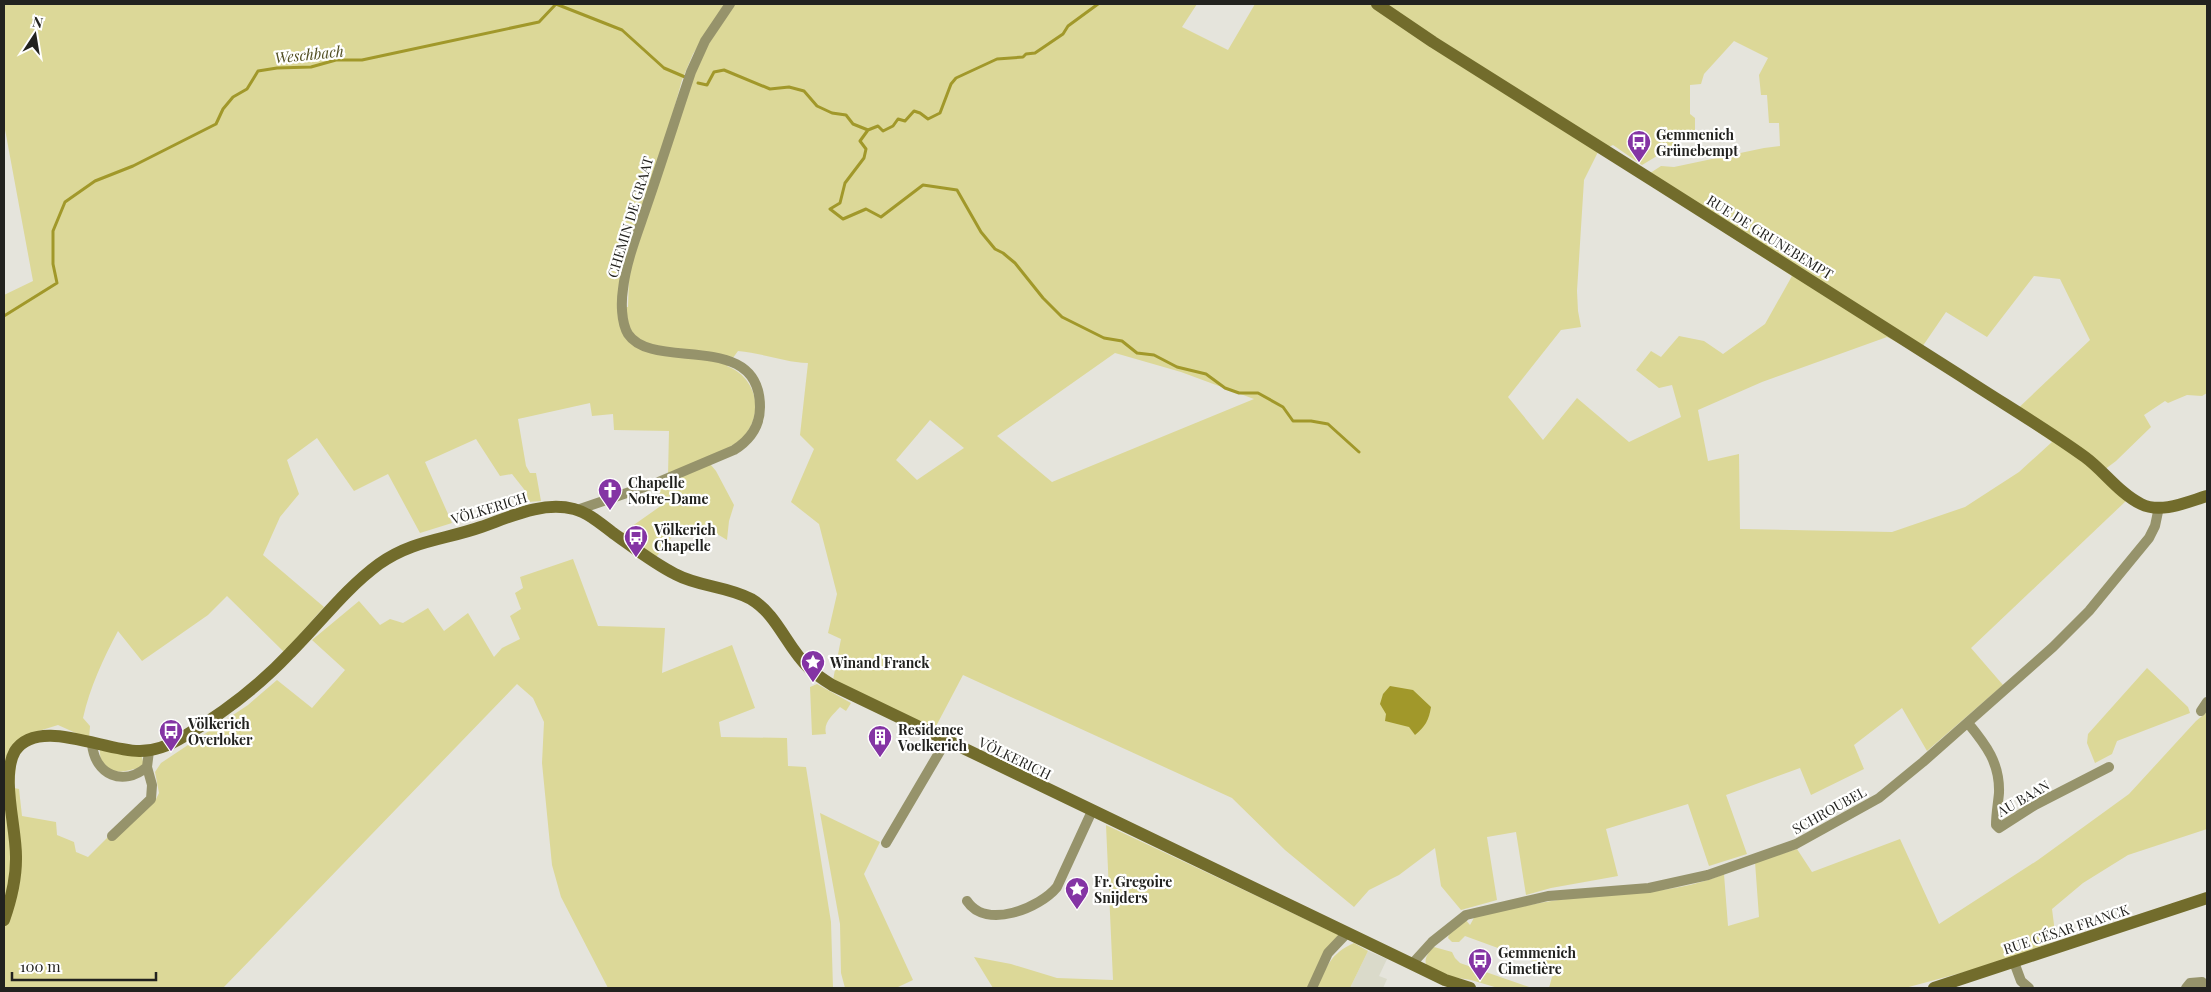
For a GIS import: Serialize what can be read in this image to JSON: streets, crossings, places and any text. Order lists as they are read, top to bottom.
{
  "streets": {
    "main road": ["RUE DE GRUNEBEMPT", "VÖLKERICH", "RUE CÉSAR FRANCK"],
    "street": ["CHEMIN DE GRAAT", "AU BAAN", "SCHROUBEL"]
  },
  "crossings": [
    ["CHEMIN DE GRAAT", "VÖLKERICH"],
    ["RUE DE GRUNEBEMPT", "SCHROUBEL"],
    ["VÖLKERICH", "SCHROUBEL"],
    ["AU BAAN", "SCHROUBEL"]
  ],
  "water": ["Weschbach"],
  "places": {
    "bus stop": [
      "Gemmenich Grünebempt",
      "Völkerich Chapelle",
      "Völkerich Overloker",
      "Gemmenich Cimetière"
    ],
    "church": ["Chapelle Notre-Dame"],
    "place": ["Winand Franck", "Fr. Gregoire Snijders"],
    "building": ["Residence Voelkerich"]
  },
  "scale_bar": "100 m",
  "north": "top"
}
